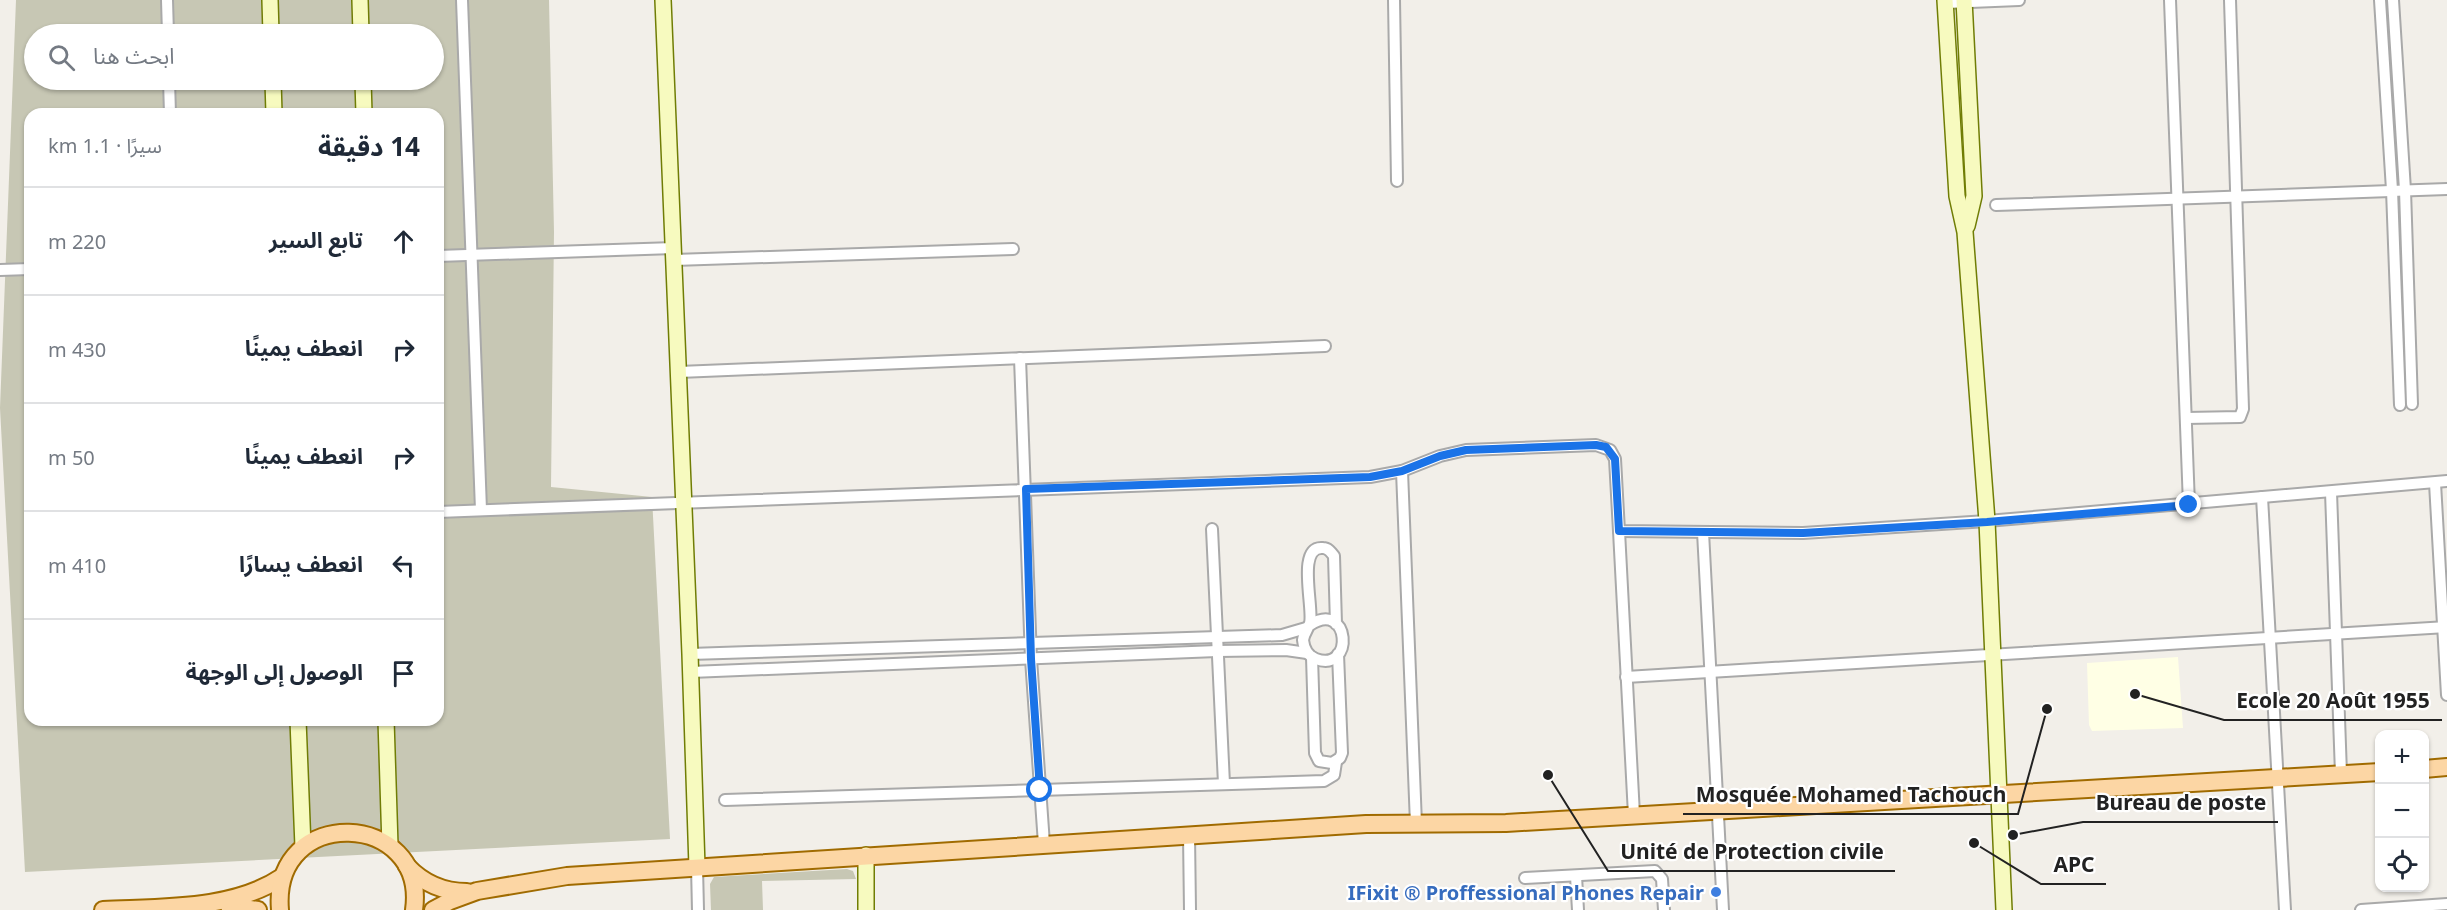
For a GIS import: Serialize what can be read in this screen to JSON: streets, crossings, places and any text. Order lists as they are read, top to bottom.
{
  "places": [
    "Ecole 20 Août 1955",
    "Mosquée Mohamed Tachouch",
    "Unité de Protection civile",
    "Bureau de poste",
    "APC",
    "IFixit ® Proffessional Phones Repair"
  ],
  "page": {
    "search": "ابحث هنا",
    "heading": ["14 دقيقة", "سيرًا · 1.1 km"],
    "list": [
      ["تابع السير", "220 m"],
      ["انعطف يمينًا", "430 m"],
      ["انعطف يمينًا", "50 m"],
      ["انعطف يسارًا", "410 m"],
      "الوصول إلى الوجهة"
    ],
    "map_buttons": ["+", "−"]
  }
}
